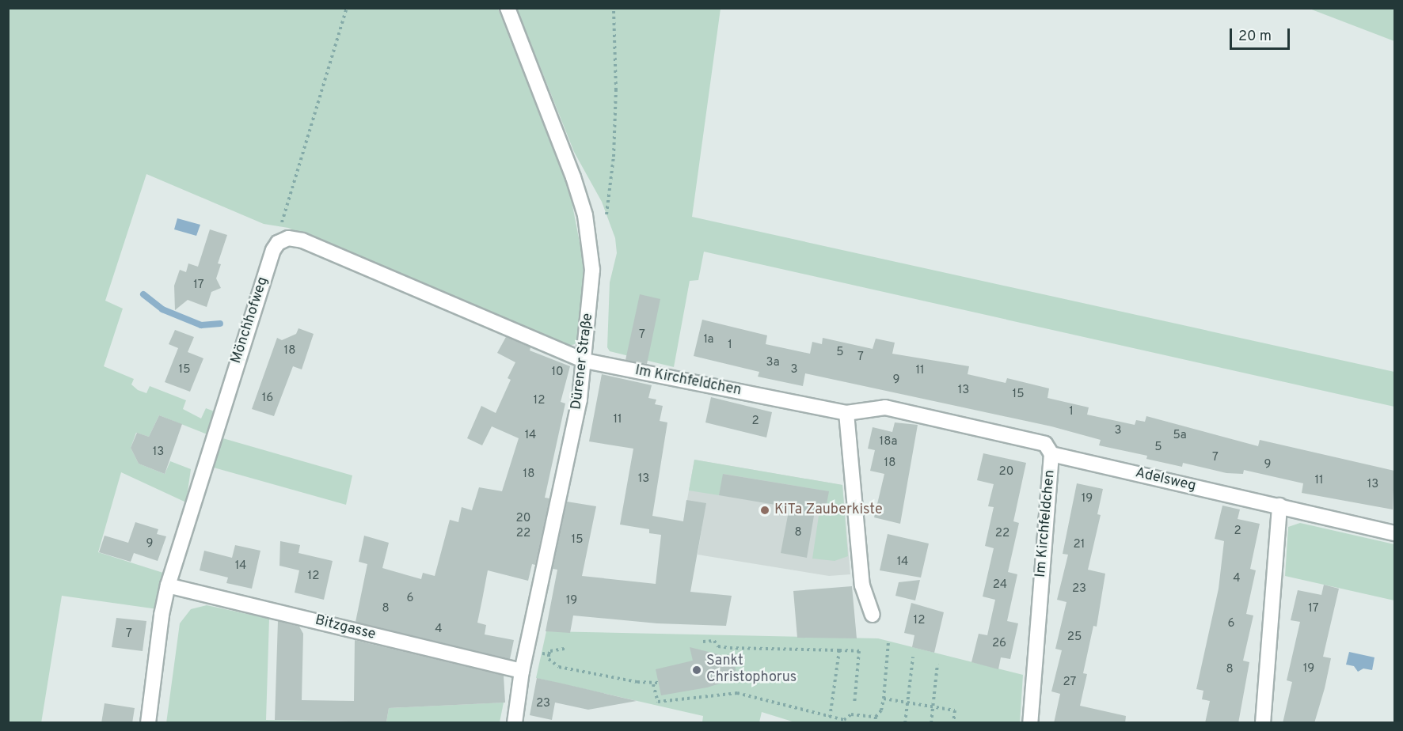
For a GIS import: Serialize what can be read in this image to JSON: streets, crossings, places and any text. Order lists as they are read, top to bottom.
{
  "streets": {
    "street": [
      "Mönchhofweg",
      "Dürener Straße",
      "Im Kirchfeldchen",
      "Adelsweg",
      "Bitzgasse"
    ]
  },
  "crossings": [
    ["Mönchhofweg", "Bitzgasse"],
    ["Dürener Straße", "Im Kirchfeldchen"],
    ["Dürener Straße", "Bitzgasse"],
    ["Im Kirchfeldchen", "Adelsweg"]
  ],
  "places": ["KiTa Zauberkiste", "Sankt Christophorus"],
  "house_numbers": [
    "17",
    "7",
    "1a",
    "1",
    "18",
    "5",
    "7",
    "3a",
    "15",
    "3",
    "11",
    "10",
    "9",
    "13",
    "15",
    "16",
    "12",
    "1",
    "11",
    "2",
    "3",
    "14",
    "5a",
    "18a",
    "5",
    "13",
    "7",
    "18",
    "9",
    "20",
    "18",
    "13",
    "11",
    "13",
    "19",
    "20",
    "2",
    "8",
    "22",
    "22",
    "15",
    "9",
    "21",
    "14",
    "14",
    "12",
    "4",
    "24",
    "23",
    "6",
    "19",
    "8",
    "17",
    "12",
    "6",
    "4",
    "7",
    "25",
    "26",
    "19",
    "8",
    "27",
    "23"
  ],
  "scale_bar": "20 m"
}
